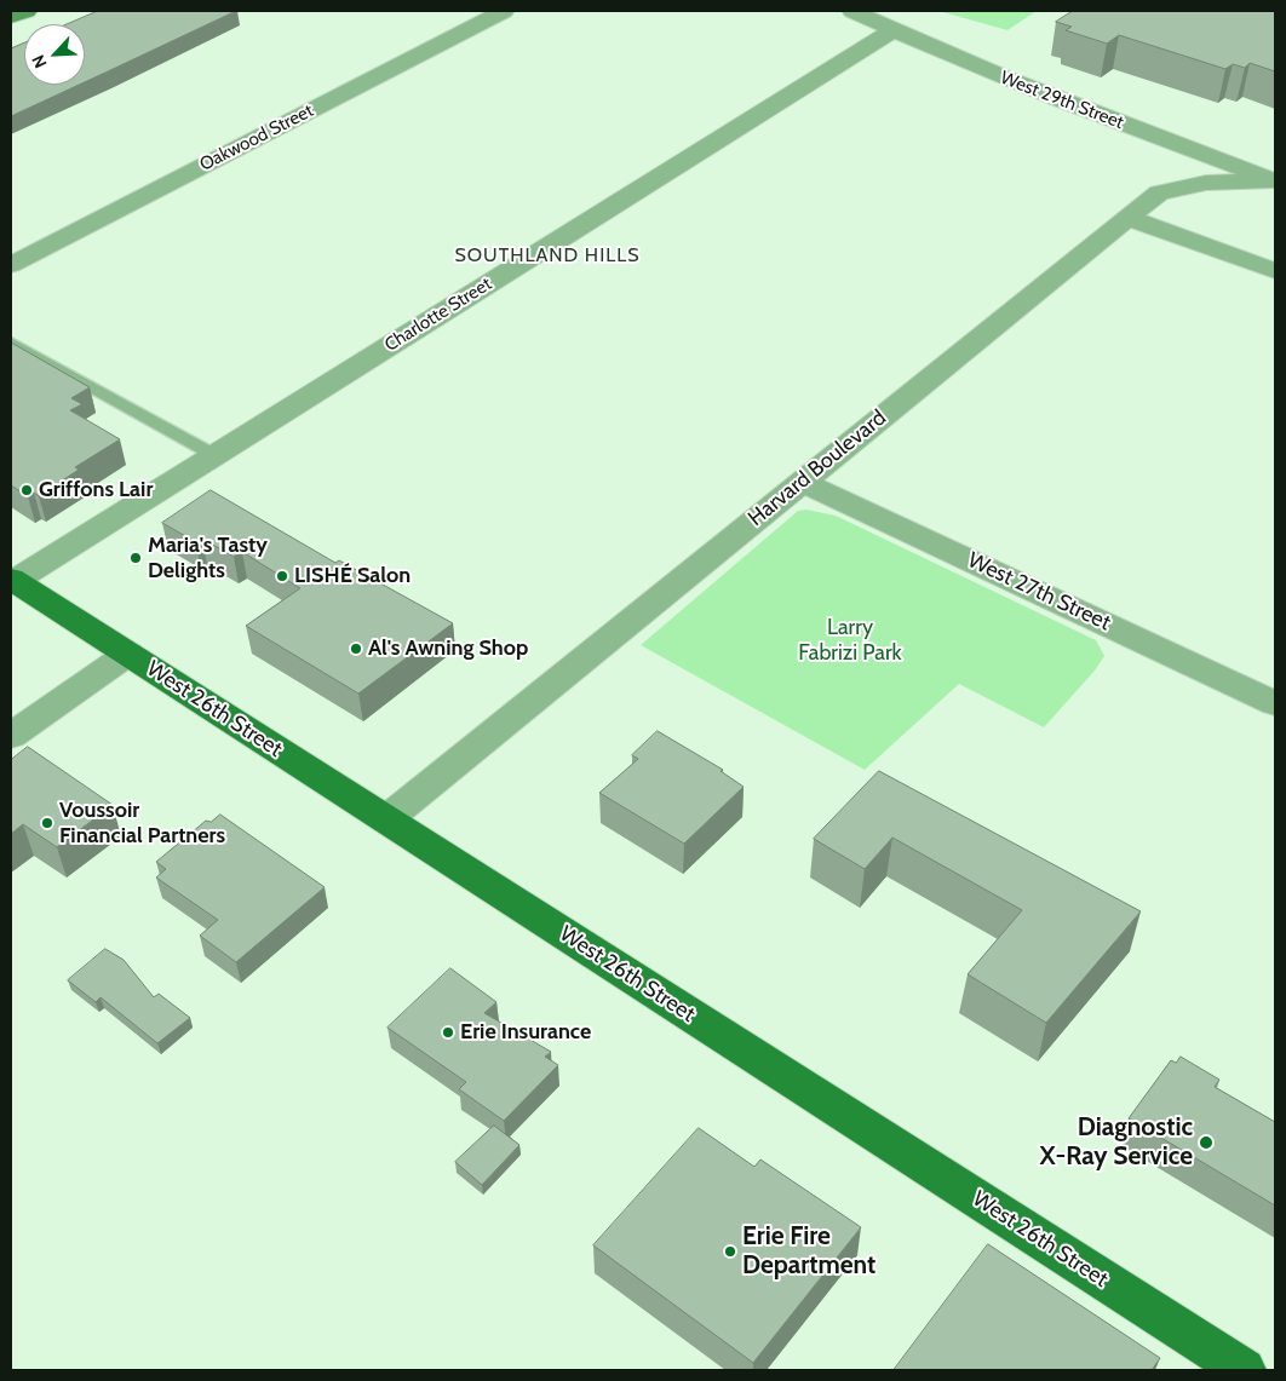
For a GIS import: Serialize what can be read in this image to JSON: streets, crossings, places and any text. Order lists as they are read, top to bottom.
{
  "streets": {
    "main road": ["West 26th Street"],
    "street": [
      "West 29th Street",
      "Oakwood Street",
      "Charlotte Street",
      "Harvard Boulevard",
      "West 27th Street"
    ]
  },
  "crossings": [
    ["West 29th Street", "Charlotte Street"],
    ["West 29th Street", "Harvard Boulevard"],
    ["Charlotte Street", "West 26th Street"],
    ["Harvard Boulevard", "West 27th Street"],
    ["Harvard Boulevard", "West 26th Street"]
  ],
  "districts": ["SOUTHLAND HILLS"],
  "parks": ["Larry Fabrizi Park"],
  "places": [
    "Griffons Lair",
    "Maria's Tasty Delights",
    "LISHÉ Salon",
    "Al's Awning Shop",
    "Voussoir Financial Partners",
    "Erie Insurance",
    "Diagnostic X-Ray Service",
    "Erie Fire Department"
  ],
  "north": "bottom left"
}
